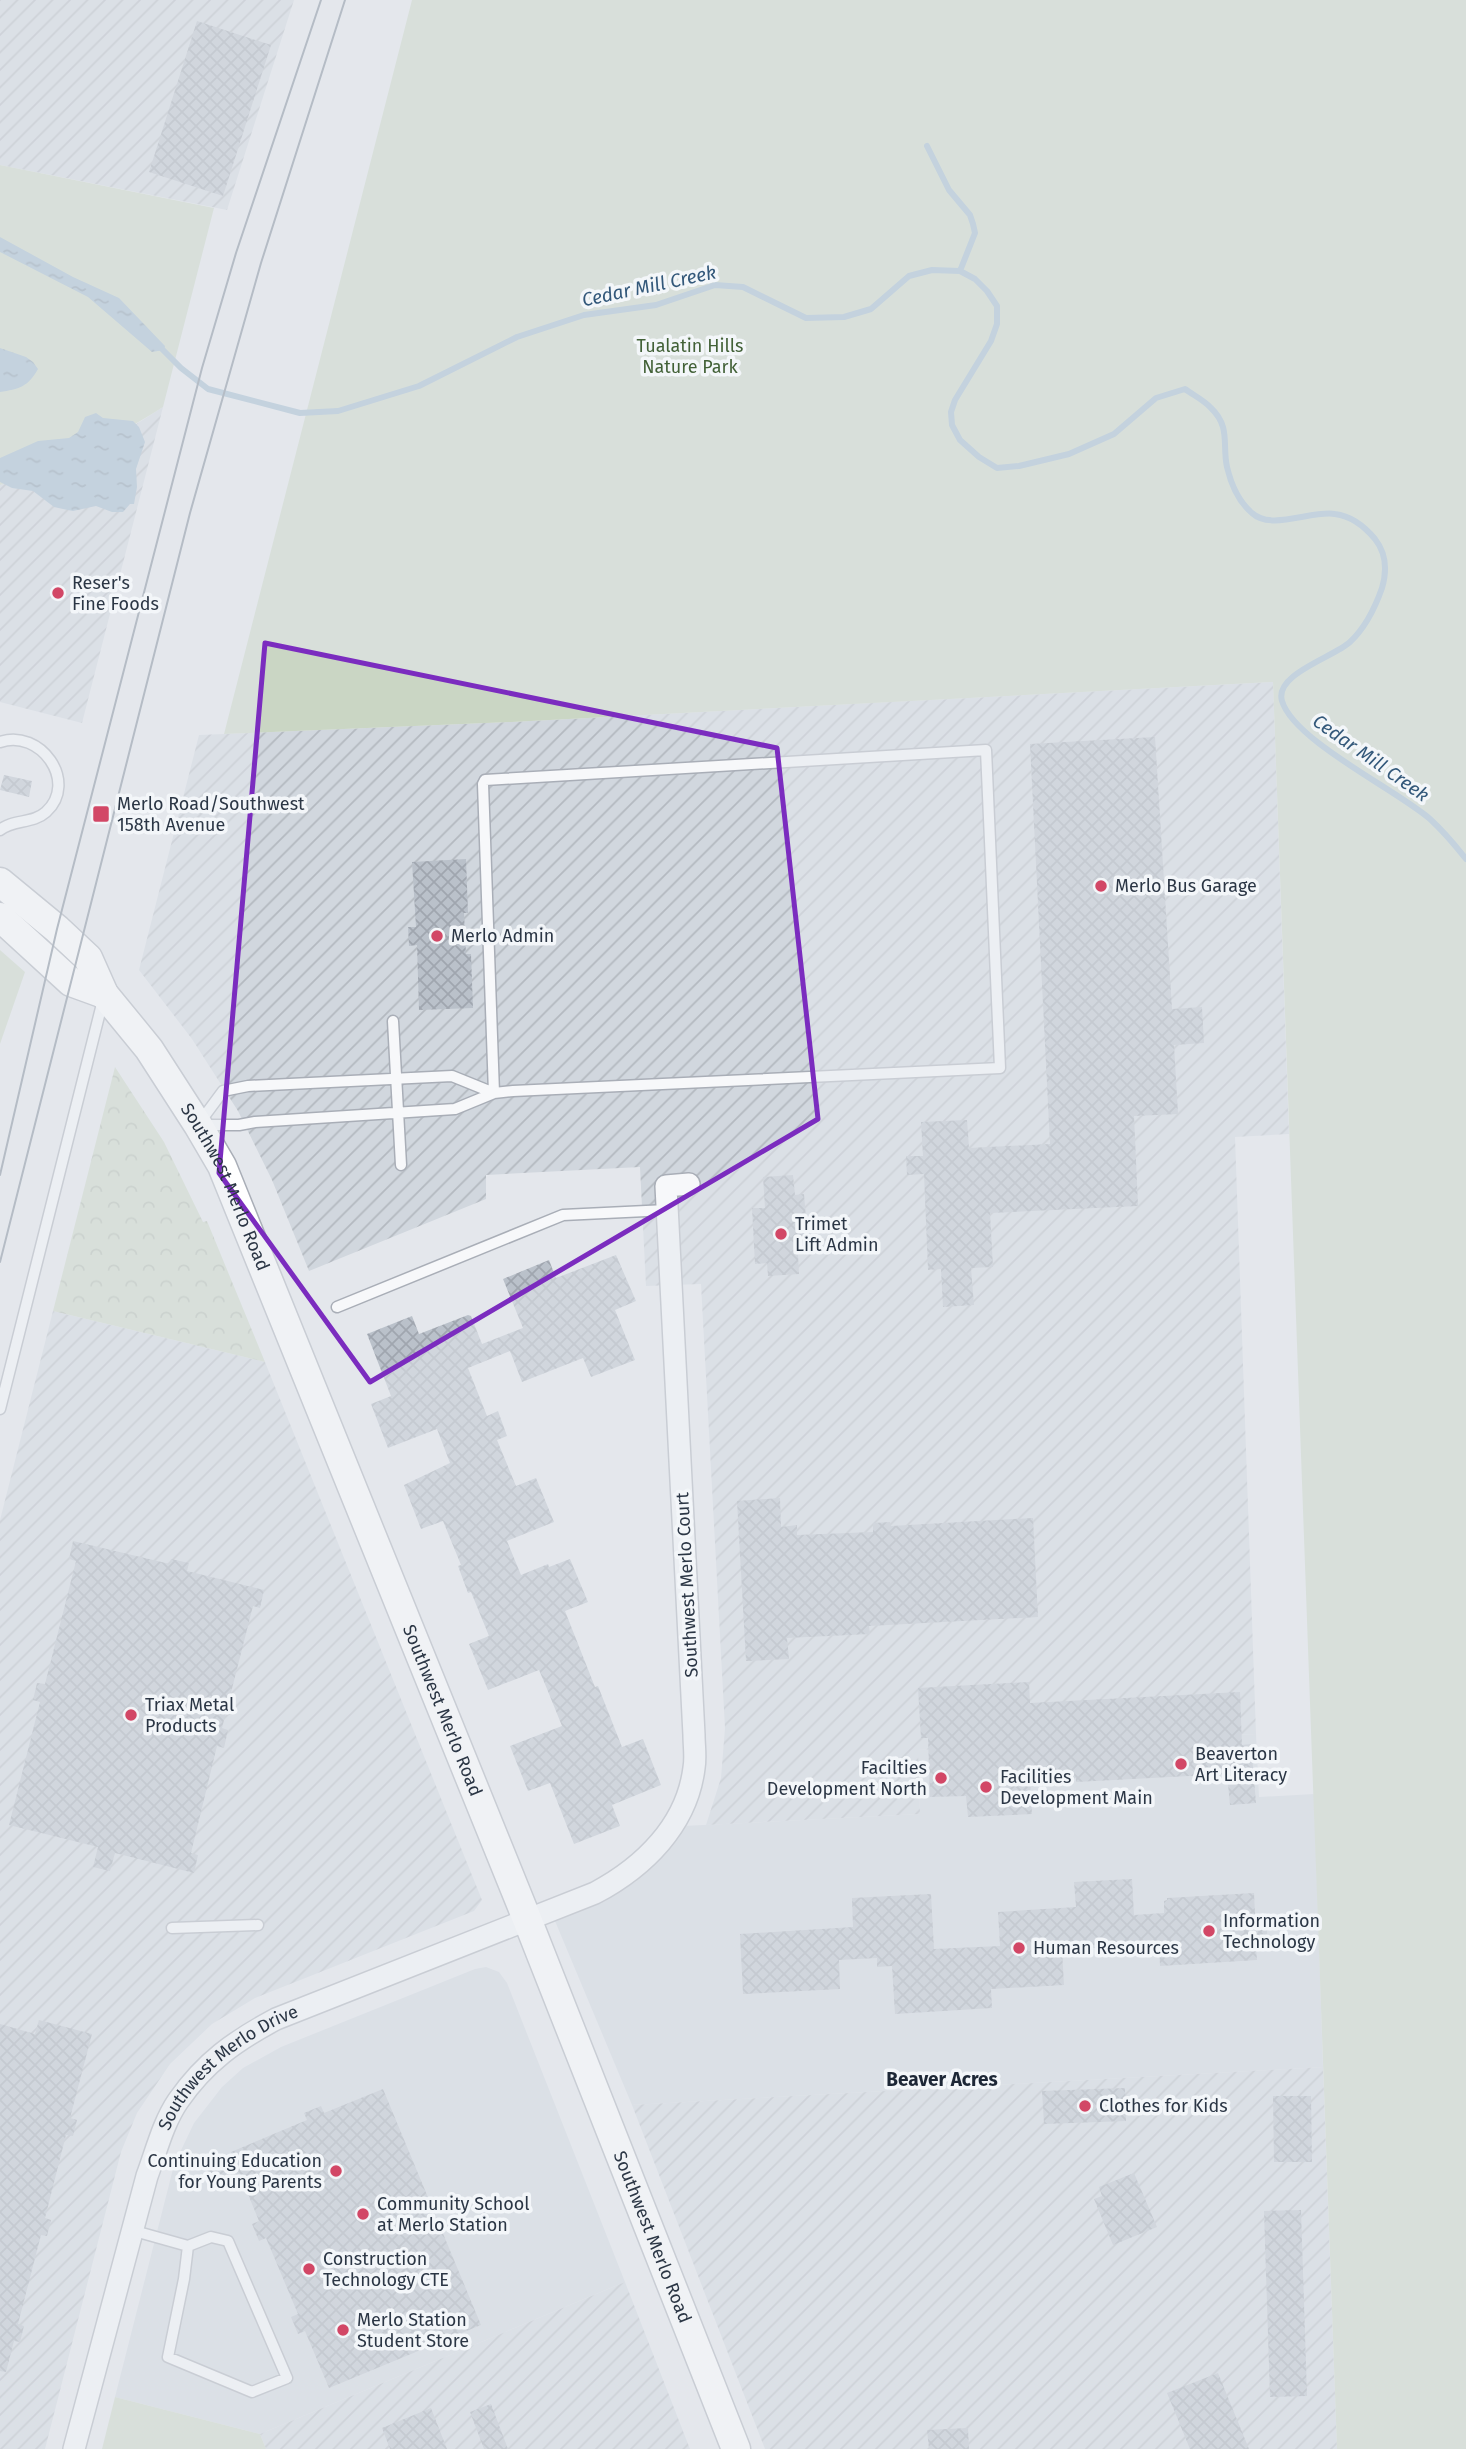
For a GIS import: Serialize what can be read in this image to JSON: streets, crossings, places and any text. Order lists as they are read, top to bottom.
{
  "streets": {
    "street": ["Southwest Merlo Road", "Southwest Merlo Court", "Southwest Merlo Drive"]
  },
  "crossings": [
    ["Southwest Merlo Road", "Southwest Merlo Court"],
    ["Southwest Merlo Road", "Southwest Merlo Drive"],
    ["Southwest Merlo Court", "Southwest Merlo Drive"]
  ],
  "districts": ["Beaver Acres"],
  "water": ["Cedar Mill Creek"],
  "parks": ["Tualatin Hills Nature Park"],
  "places": {
    "other": [
      "Reser's Fine Foods",
      "Merlo Bus Garage",
      "Merlo Admin",
      "Trimet Lift Admin",
      "Triax Metal Products",
      "Beaverton Art Literacy",
      "Facilties Development North",
      "Facilities Development Main",
      "Information Technology",
      "Human Resources",
      "Clothes for Kids",
      "Continuing Education for Young Parents",
      "Community School at Merlo Station",
      "Construction Technology CTE",
      "Merlo Station Student Store"
    ],
    "transit": ["Merlo Road/Southwest 158th Avenue"]
  }
}
